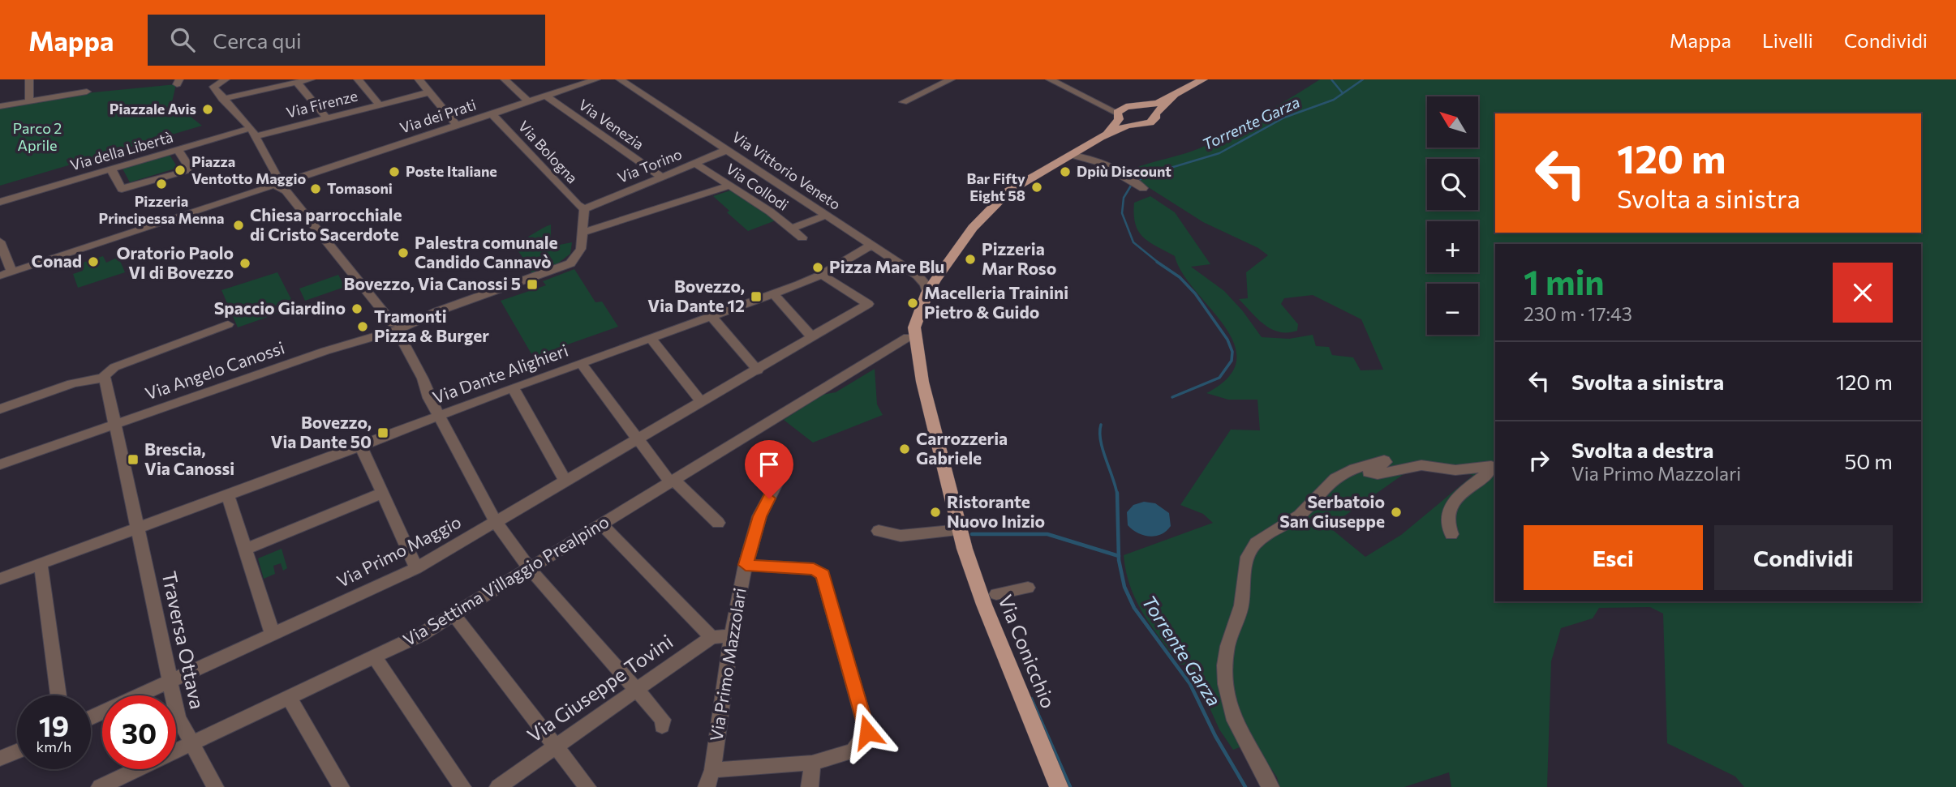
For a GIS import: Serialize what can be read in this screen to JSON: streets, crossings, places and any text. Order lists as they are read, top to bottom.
{
  "streets": {
    "main road": ["Via Conicchio"],
    "street": [
      "Via Firenze",
      "Via dei Prati",
      "Via Venezia",
      "Via della Libertà",
      "Via Bologna",
      "Via Torino",
      "Via Vittorio Veneto",
      "Via Collodi",
      "Via Angelo Canossi",
      "Via Dante Alighieri",
      "Via Primo Maggio",
      "Via Settima Villaggio Prealpino",
      "Traversa Ottava",
      "Via Primo Mazzolari",
      "Via Giuseppe Tovini"
    ]
  },
  "crossings": [
    ["Via Firenze", "Via della Libertà"],
    ["Via dei Prati", "Via Venezia"],
    ["Via dei Prati", "Via Bologna"],
    ["Via Venezia", "Via Torino"],
    ["Via Bologna", "Via Torino"],
    ["Via Bologna", "Via Angelo Canossi"],
    ["Via Torino", "Via Vittorio Veneto"],
    ["Via Torino", "Via Collodi"],
    ["Via Torino", "Via Angelo Canossi"],
    ["Via Vittorio Veneto", "Via Dante Alighieri"],
    ["Via Vittorio Veneto", "Via Conicchio"],
    ["Via Dante Alighieri", "Via Primo Maggio"],
    ["Via Dante Alighieri", "Traversa Ottava"],
    ["Via Primo Maggio", "Traversa Ottava"],
    ["Via Settima Villaggio Prealpino", "Traversa Ottava"]
  ],
  "water": ["Torrente Garza"],
  "parks": ["Parco 2 Aprile"],
  "places": {
    "other": [
      "Piazzale Avis",
      "Piazza Ventotto Maggio",
      "Poste Italiane",
      "Dpiù Discount",
      "Pizzeria Principessa Menna",
      "Bar Fifty Eight 58",
      "Tomasoni",
      "Chiesa parrocchiale di Cristo Sacerdote",
      "Palestra comunale Candido Cannavò",
      "Pizzeria Mar Roso",
      "Conad",
      "Oratorio Paolo VI di Bovezzo",
      "Pizza Mare Blu",
      "Macelleria Trainini Pietro & Guido",
      "Spaccio Giardino",
      "Tramonti Pizza & Burger",
      "Carrozzeria Gabriele",
      "Ristorante Nuovo Inizio",
      "Serbatoio San Giuseppe"
    ],
    "transit": [
      "Bovezzo, Via Canossi 5",
      "Bovezzo, Via Dante 12",
      "Bovezzo, Via Dante 50",
      "Brescia, Via Canossi"
    ]
  },
  "north": "top left",
  "page": {
    "header": "Mappa",
    "search": "Cerca qui",
    "nav": ["Mappa", "Livelli", "Condividi"],
    "map_buttons": ["+", "−"],
    "turn": ["120 m", "Svolta a sinistra"],
    "heading": ["1 min", "230 m · 17:43"],
    "list": [
      {
        "name": "Svolta a sinistra",
        "value": "120 m"
      },
      {
        "name": "Svolta a destra",
        "note": "Via Primo Mazzolari",
        "value": "50 m"
      }
    ],
    "buttons": ["Esci", "Condividi"],
    "speed": "19 km/h",
    "limit": "30"
  }
}
